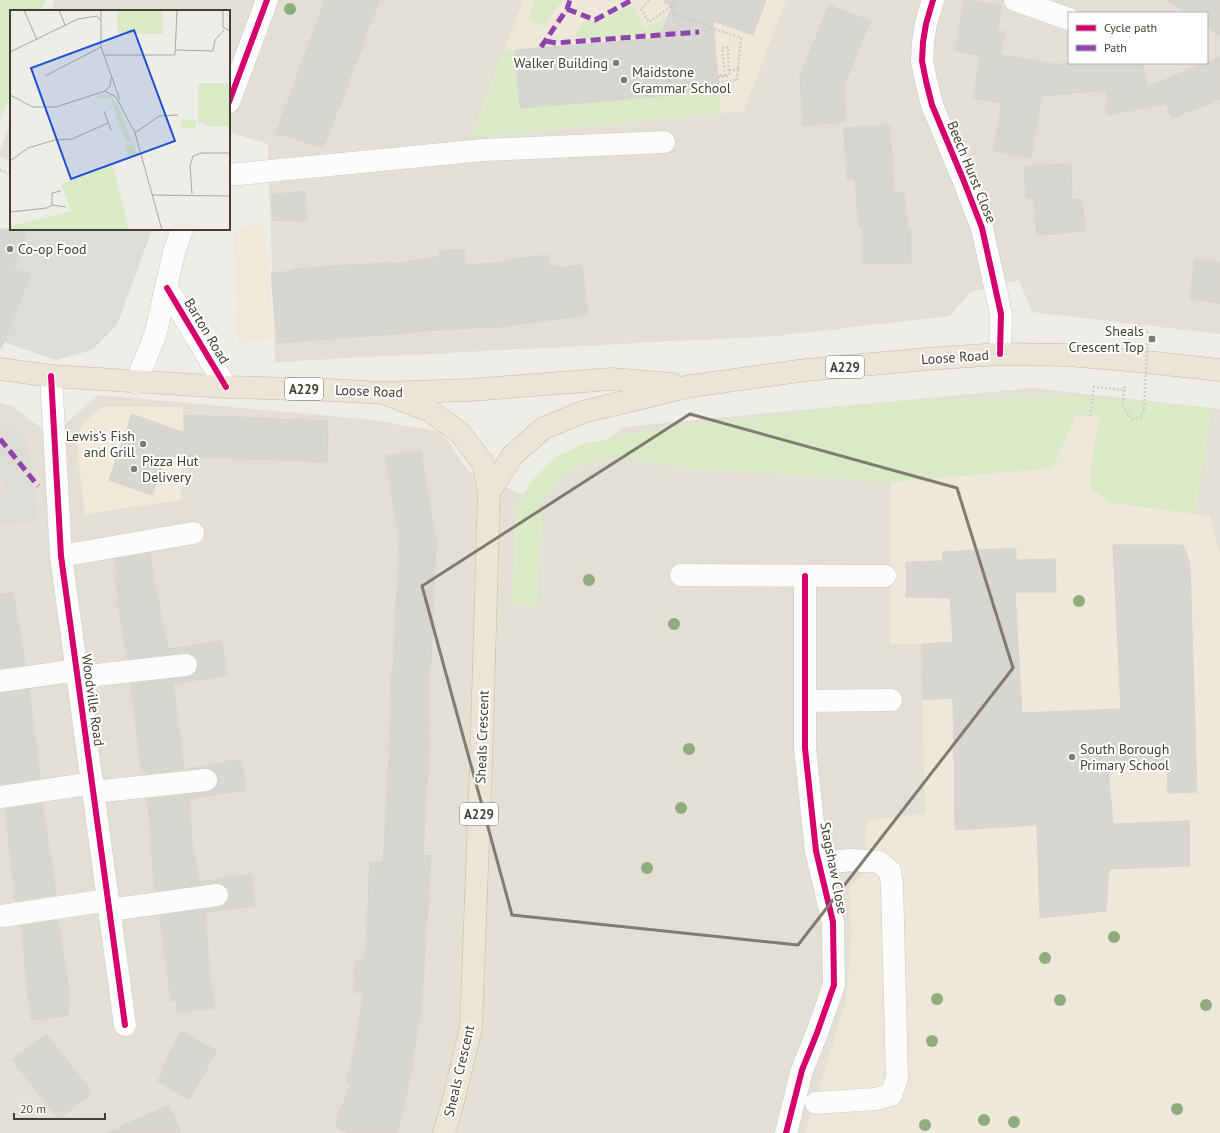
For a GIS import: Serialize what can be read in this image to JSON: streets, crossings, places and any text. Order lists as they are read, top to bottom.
{
  "streets": {
    "highway": ["Loose Road", "A229", "Sheals Crescent"],
    "street": [
      "Beech Hurst Close",
      "Barton Road",
      "Woodville Road",
      "Stagshaw Close"
    ]
  },
  "crossings": [
    ["Beech Hurst Close", "Loose Road"],
    ["Barton Road", "Loose Road"],
    ["Loose Road", "Woodville Road"],
    ["Loose Road", "Sheals Crescent"]
  ],
  "places": {
    "other": [
      "Walker Building",
      "Maidstone Grammar School",
      "Co-op Food",
      "Lewis’s Fish and Grill",
      "Pizza Hut Delivery",
      "South Borough Primary School"
    ],
    "transit": ["Sheals Crescent Top"]
  },
  "legend": ["Cycle path", "Path"],
  "scale_bar": "20 m"
}
